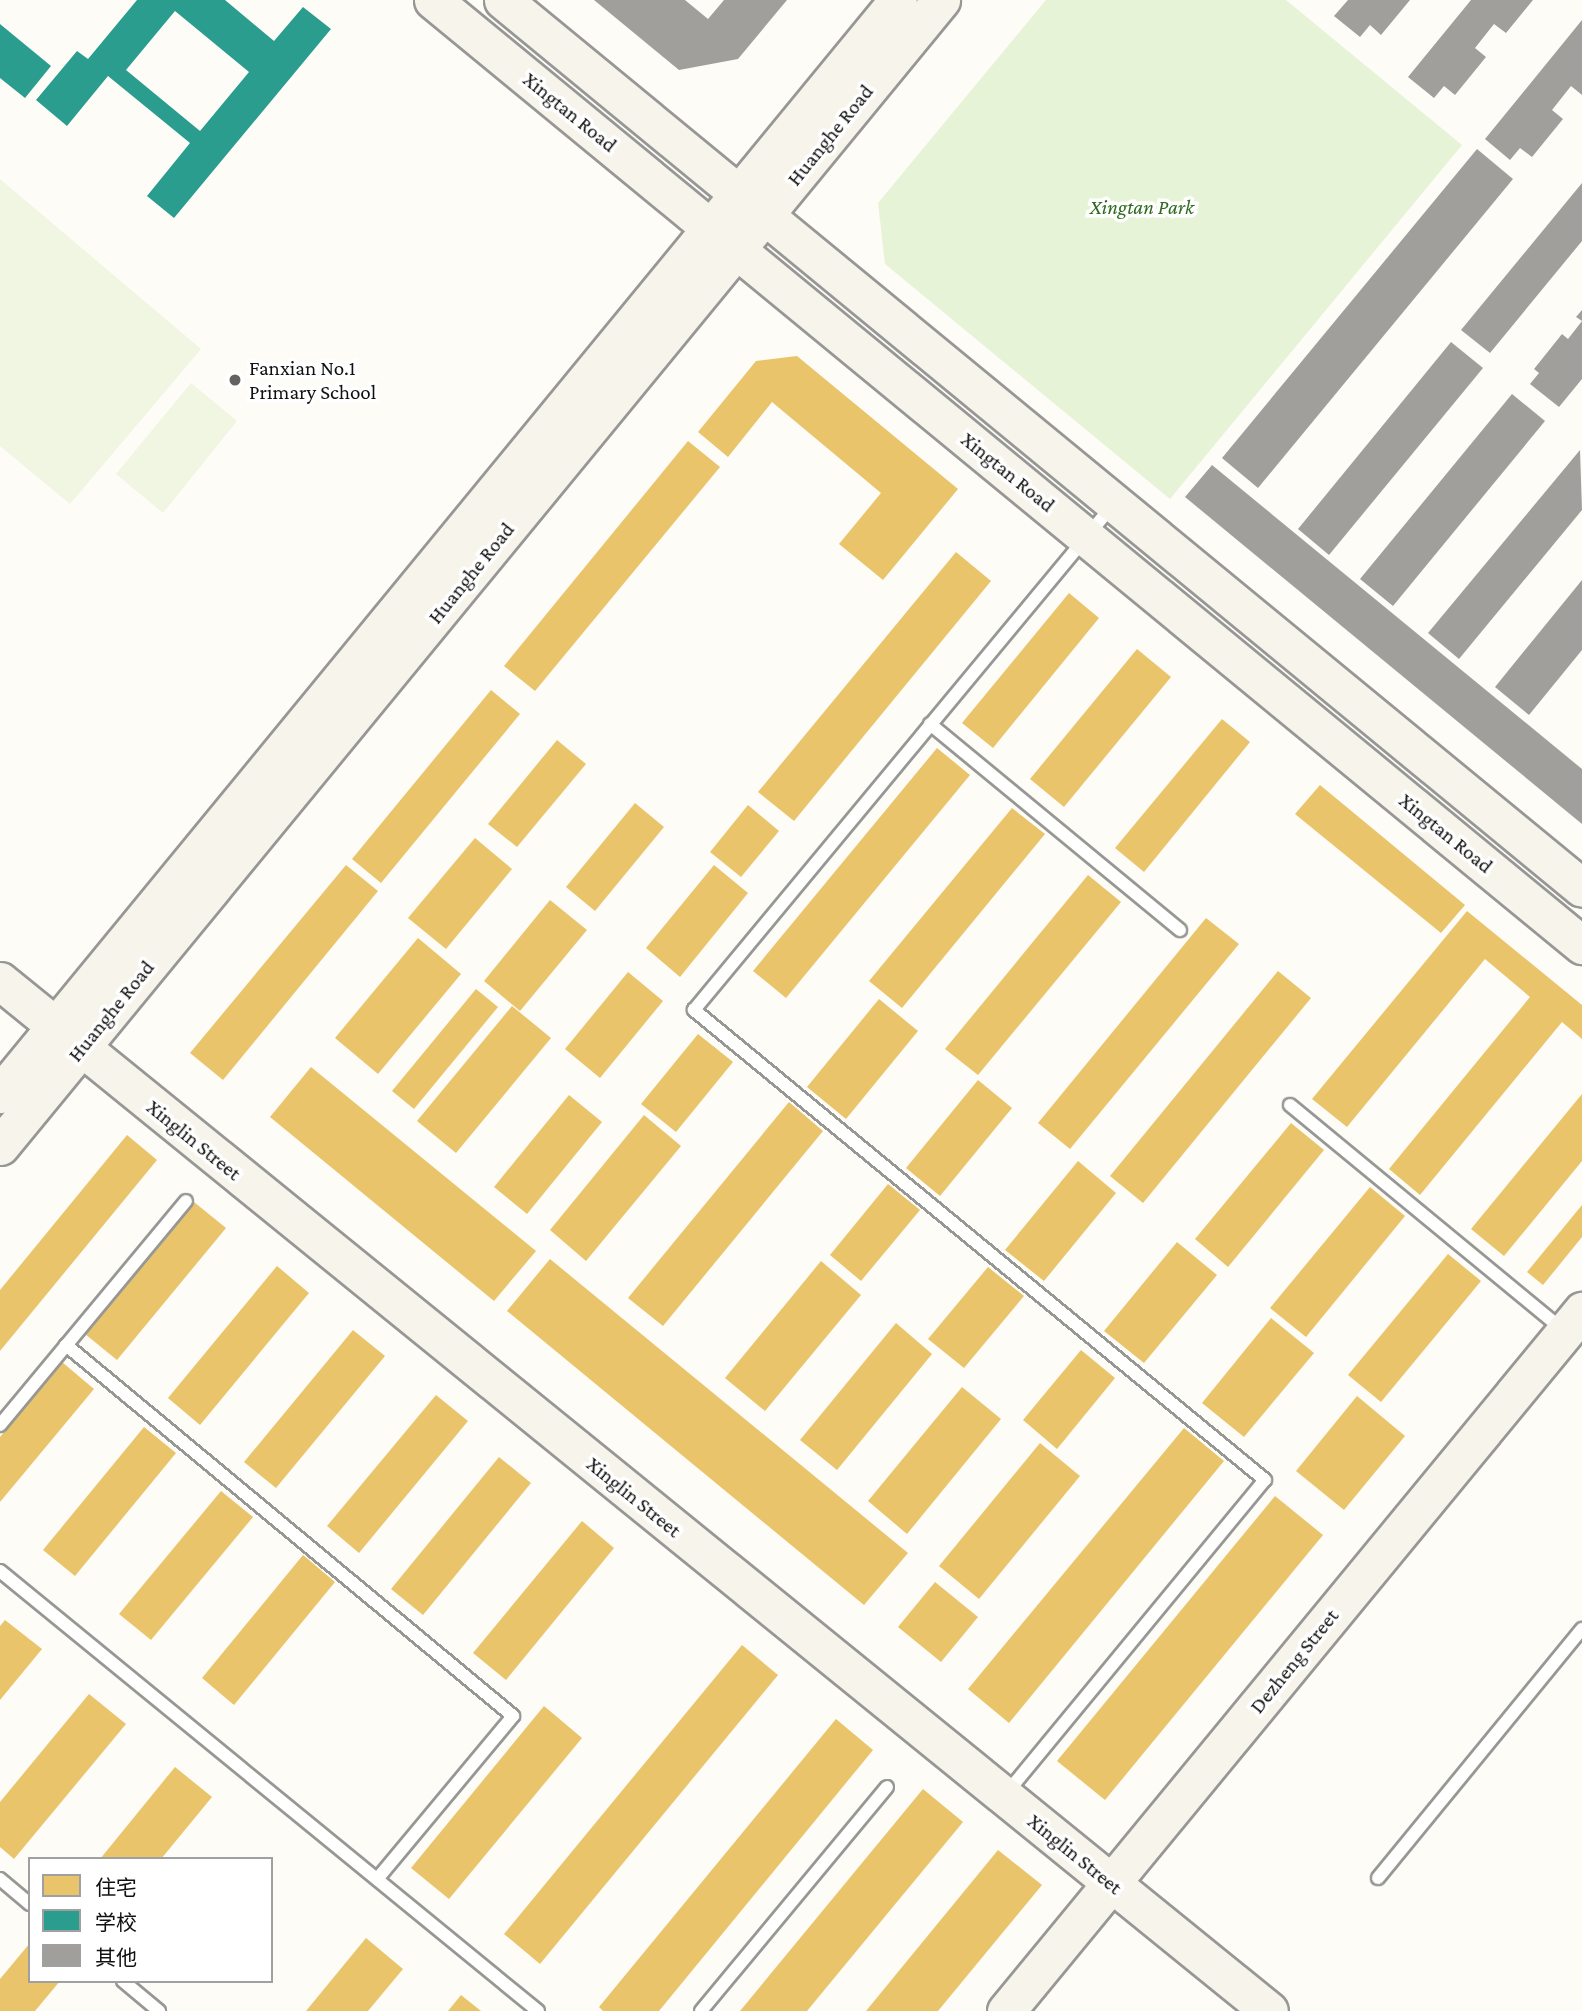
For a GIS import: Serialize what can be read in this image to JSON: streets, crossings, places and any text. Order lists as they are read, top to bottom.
{
  "streets": {
    "street": [
      "Xingtan Road",
      "Huanghe Road",
      "Xinglin Street",
      "Dezheng Street"
    ]
  },
  "crossings": [
    ["Xingtan Road", "Huanghe Road"],
    ["Huanghe Road", "Xinglin Street"],
    ["Xinglin Street", "Dezheng Street"]
  ],
  "parks": ["Xingtan Park"],
  "places": ["Fanxian No.1 Primary School"],
  "legend": ["住宅", "学校", "其他"]
}
